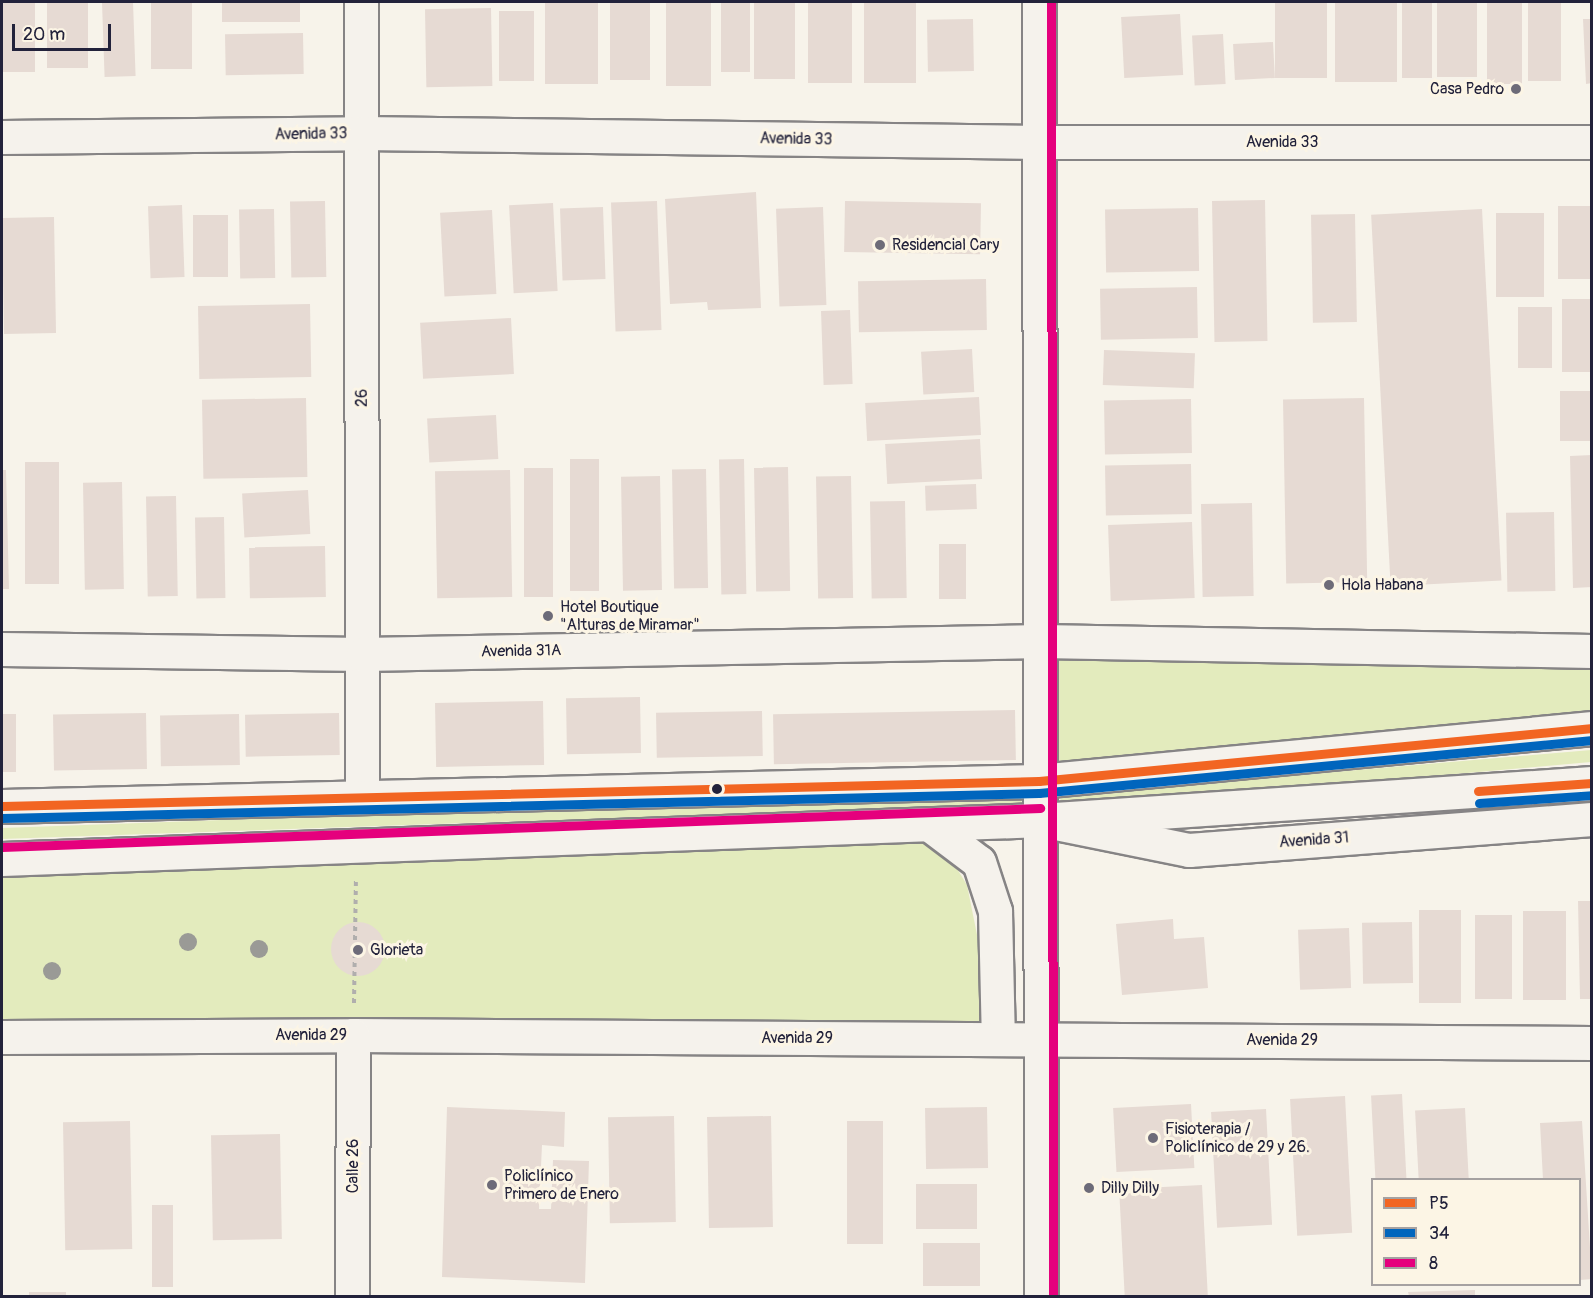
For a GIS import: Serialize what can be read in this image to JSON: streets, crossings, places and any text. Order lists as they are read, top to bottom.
{
  "streets": {
    "street": [
      "Avenida 33",
      "26",
      "Avenida 31A",
      "Avenida 31",
      "Avenida 29",
      "Calle 26"
    ]
  },
  "crossings": [
    ["Avenida 33", "26"],
    ["26", "Avenida 31A"],
    ["Avenida 29", "Calle 26"]
  ],
  "places": [
    "Casa Pedro",
    "Residencial Cary",
    "Hola Habana",
    "Hotel Boutique \"Alturas de Miramar\"",
    "Glorieta",
    "Fisioterapia / Policlínico de 29 y 26.",
    "Policlínico Primero de Enero",
    "Dilly Dilly"
  ],
  "lines": ["transit line 8", "transit line P5", "transit line 34"],
  "legend": ["P5", "34", "8"],
  "scale_bar": "20 m"
}
